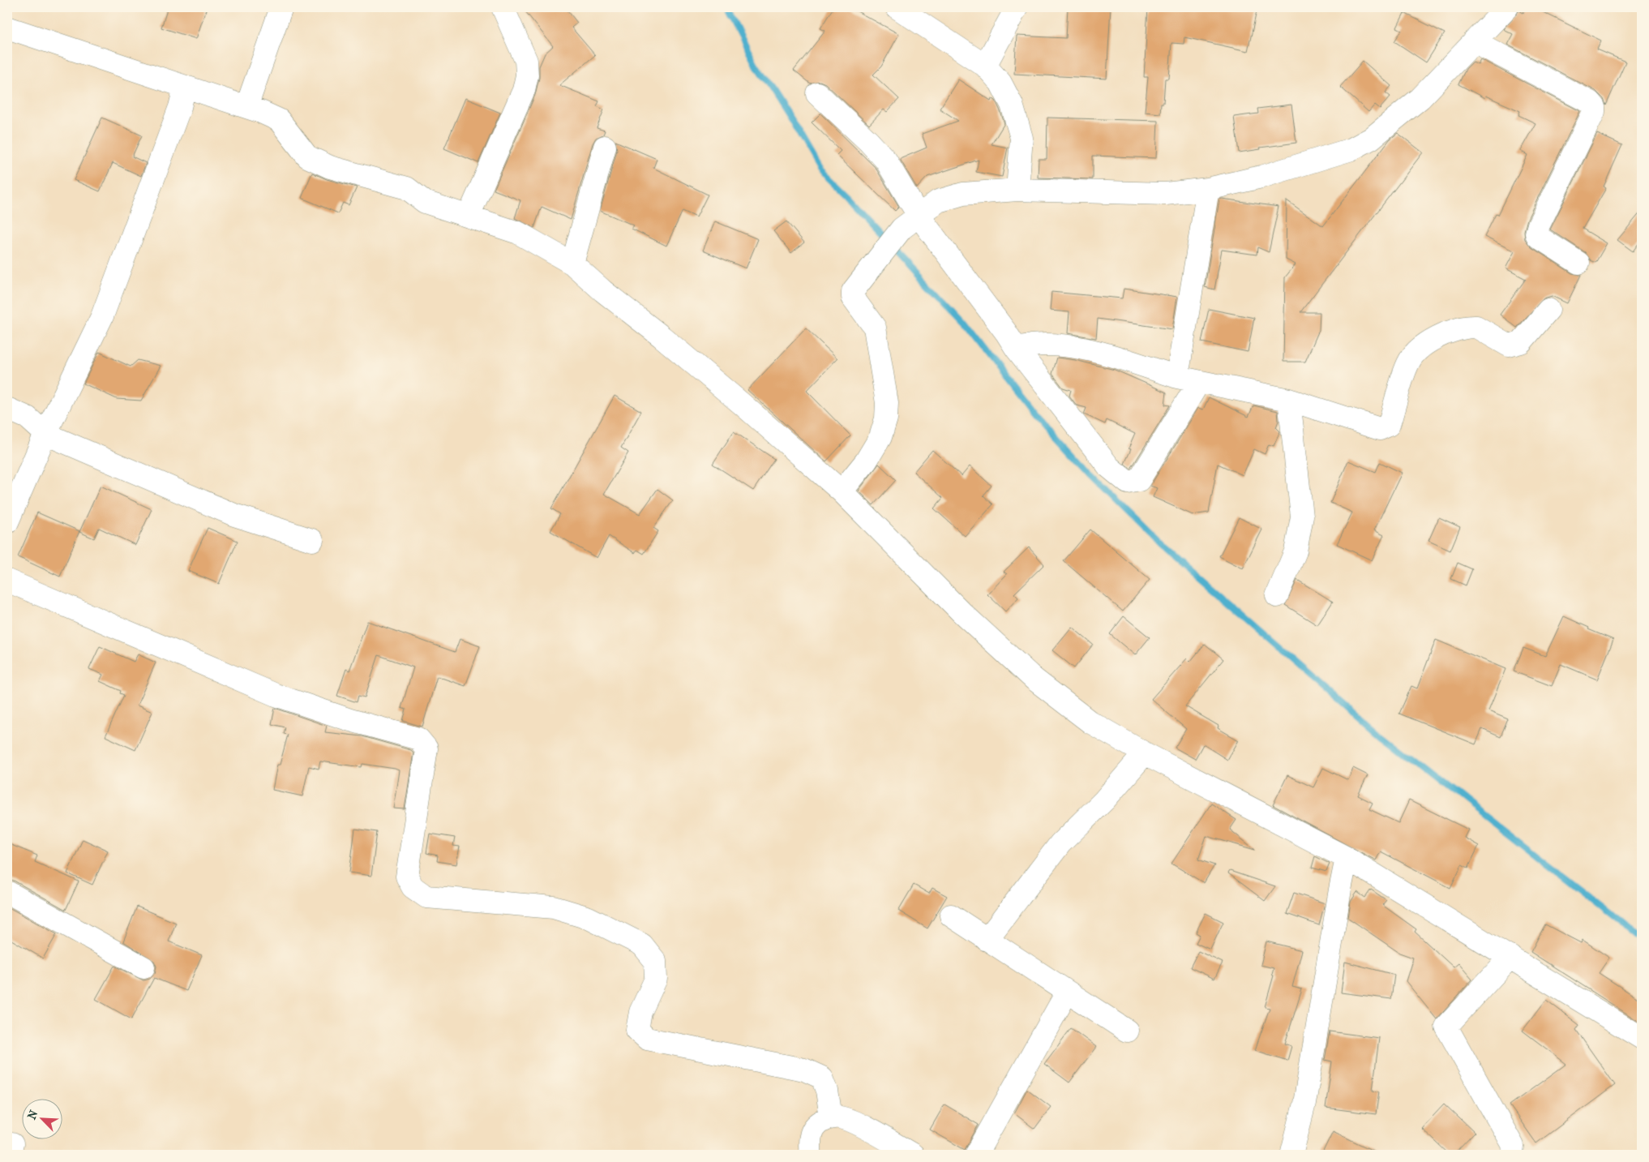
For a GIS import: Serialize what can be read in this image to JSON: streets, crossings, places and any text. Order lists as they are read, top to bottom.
{
  "north": "top left"
}
